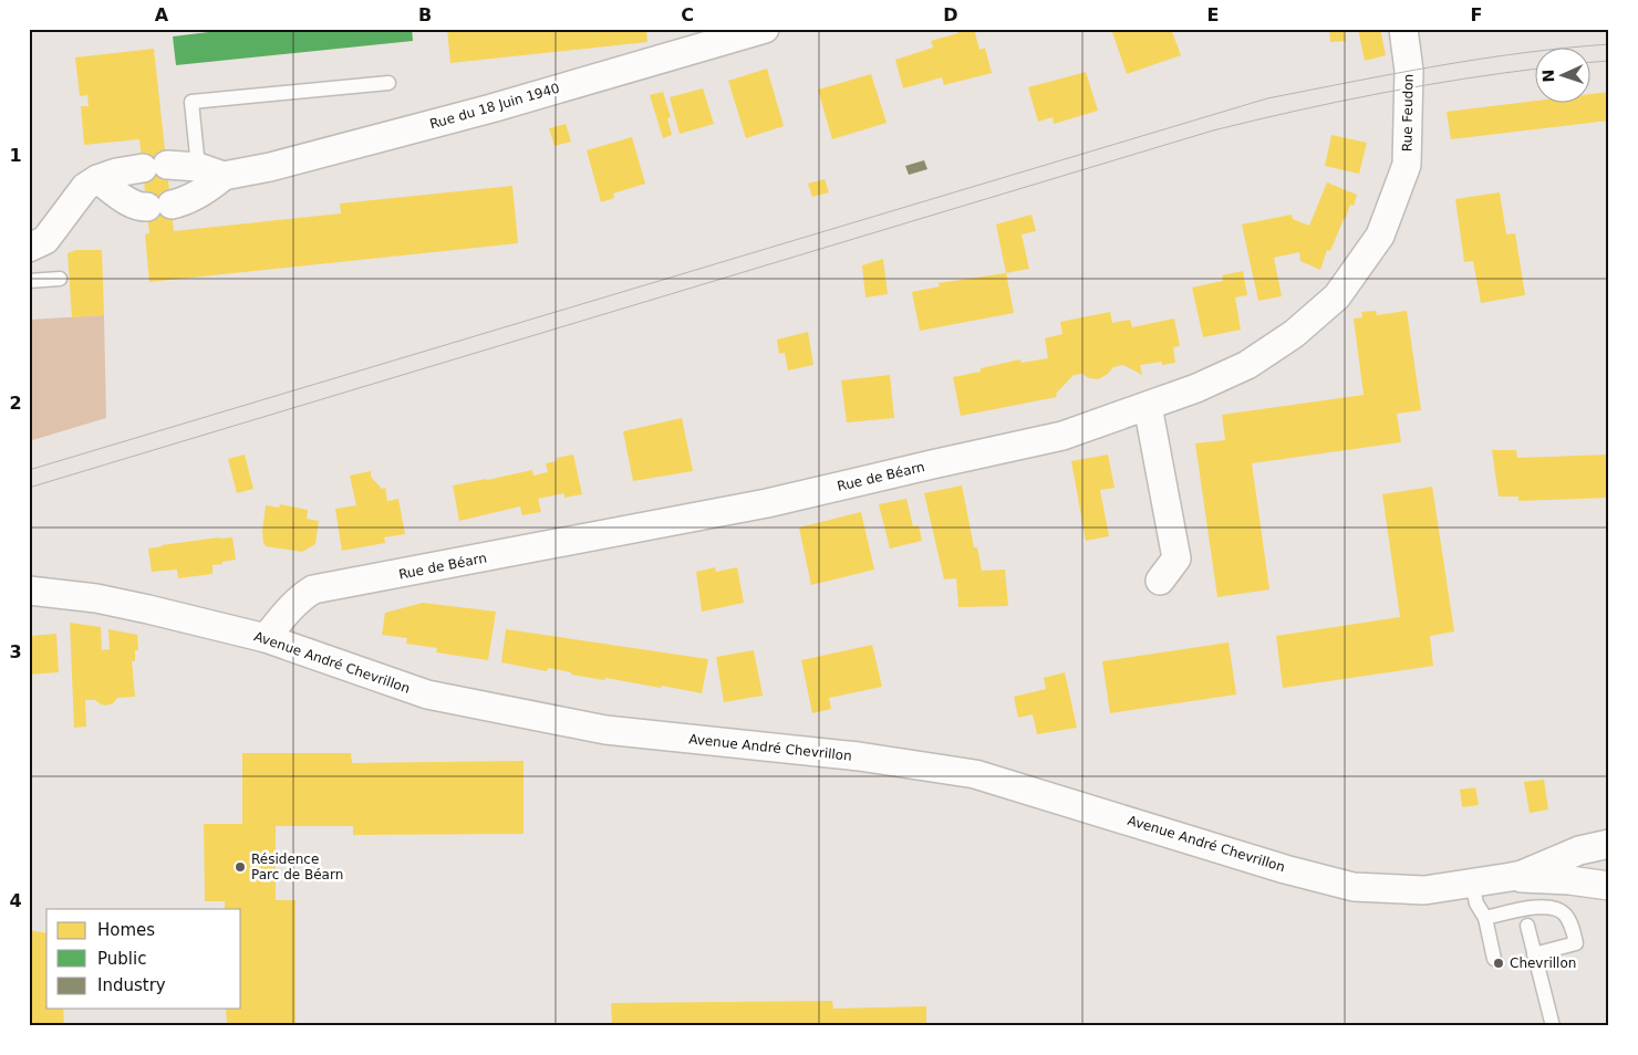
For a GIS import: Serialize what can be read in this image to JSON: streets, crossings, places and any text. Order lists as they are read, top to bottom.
{
  "streets": {
    "street": [
      "Rue du 18 Juin 1940",
      "Rue Feudon",
      "Rue de Béarn",
      "Avenue André Chevrillon"
    ]
  },
  "crossings": [
    ["Rue Feudon", "Rue de Béarn"],
    ["Rue de Béarn", "Avenue André Chevrillon"]
  ],
  "places": ["Résidence Parc de Béarn", "Chevrillon"],
  "legend": ["Homes", "Public", "Industry"],
  "north": "left",
  "grid": {
    "columns": [
      "A",
      "B",
      "C",
      "D",
      "E",
      "F"
    ],
    "rows": [
      "1",
      "2",
      "3",
      "4"
    ]
  }
}
